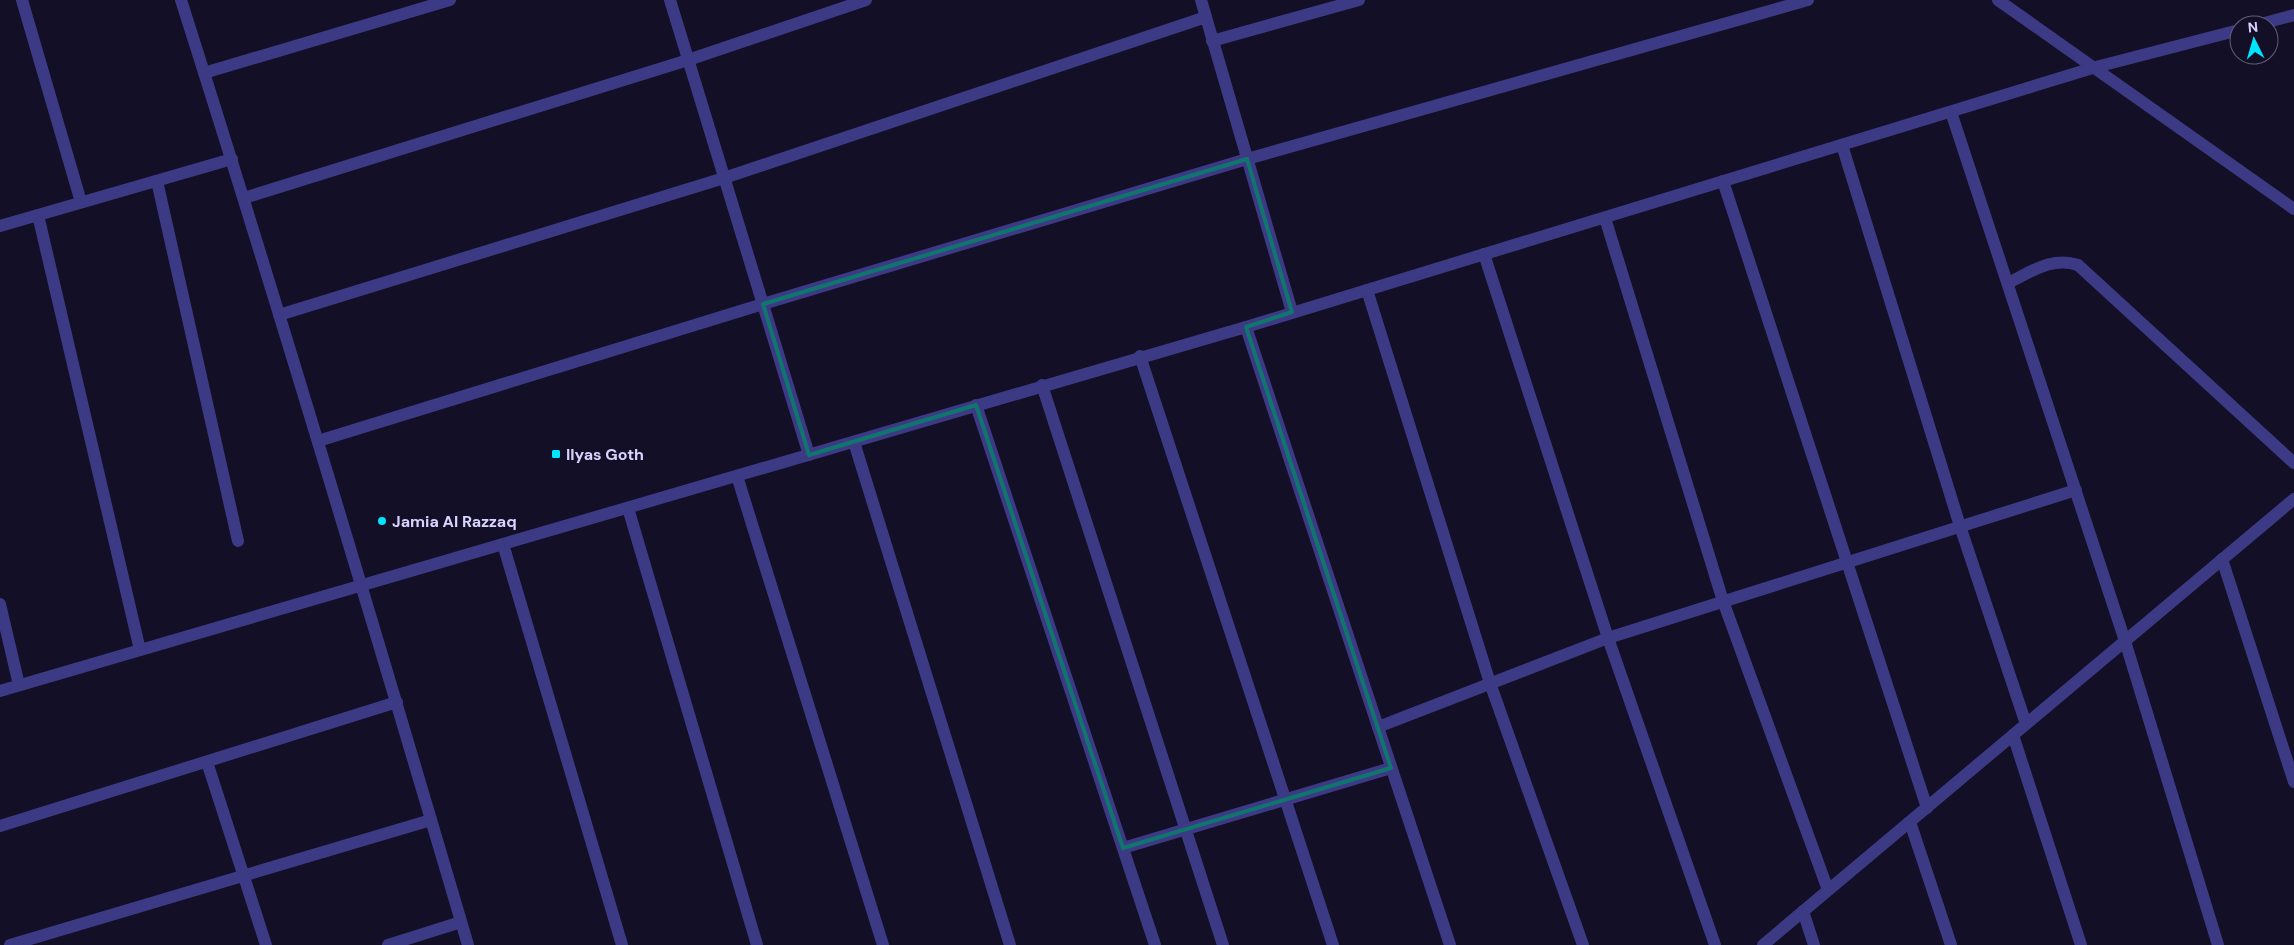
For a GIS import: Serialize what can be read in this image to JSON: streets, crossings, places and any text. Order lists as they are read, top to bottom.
{
  "places": {
    "transit": ["Ilyas Goth"],
    "other": ["Jamia Al Razzaq"]
  },
  "north": "top"
}
